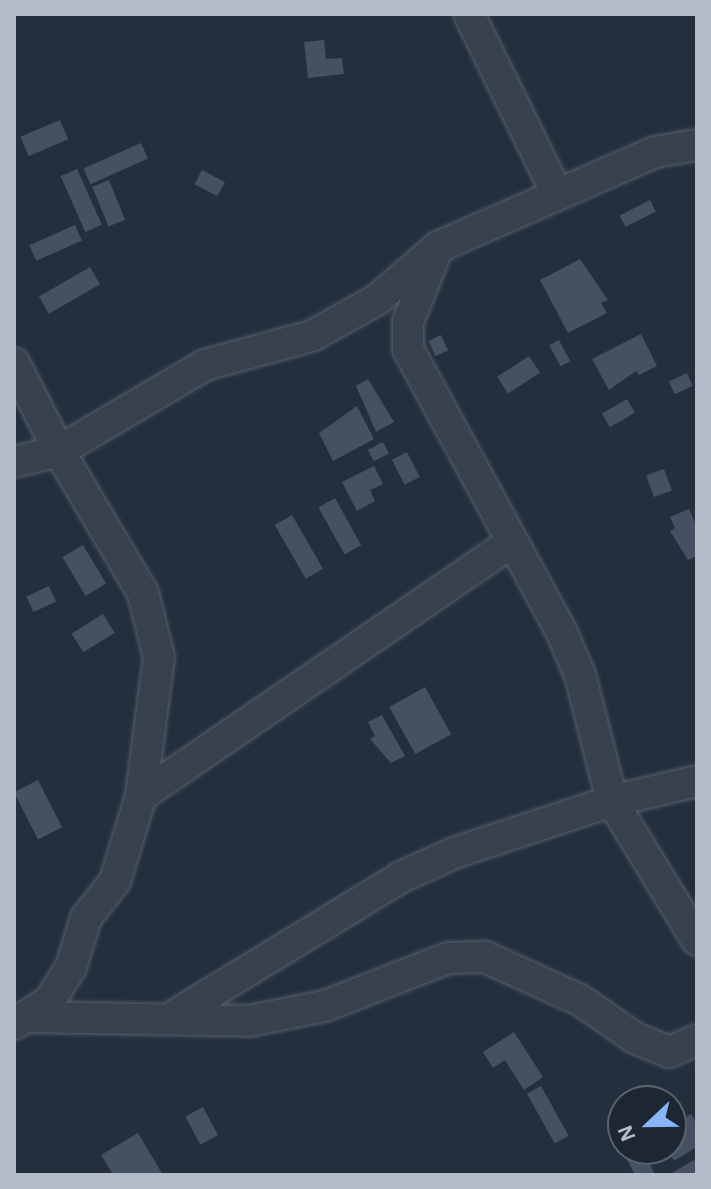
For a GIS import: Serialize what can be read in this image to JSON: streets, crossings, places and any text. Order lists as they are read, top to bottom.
{
  "north": "left"
}
